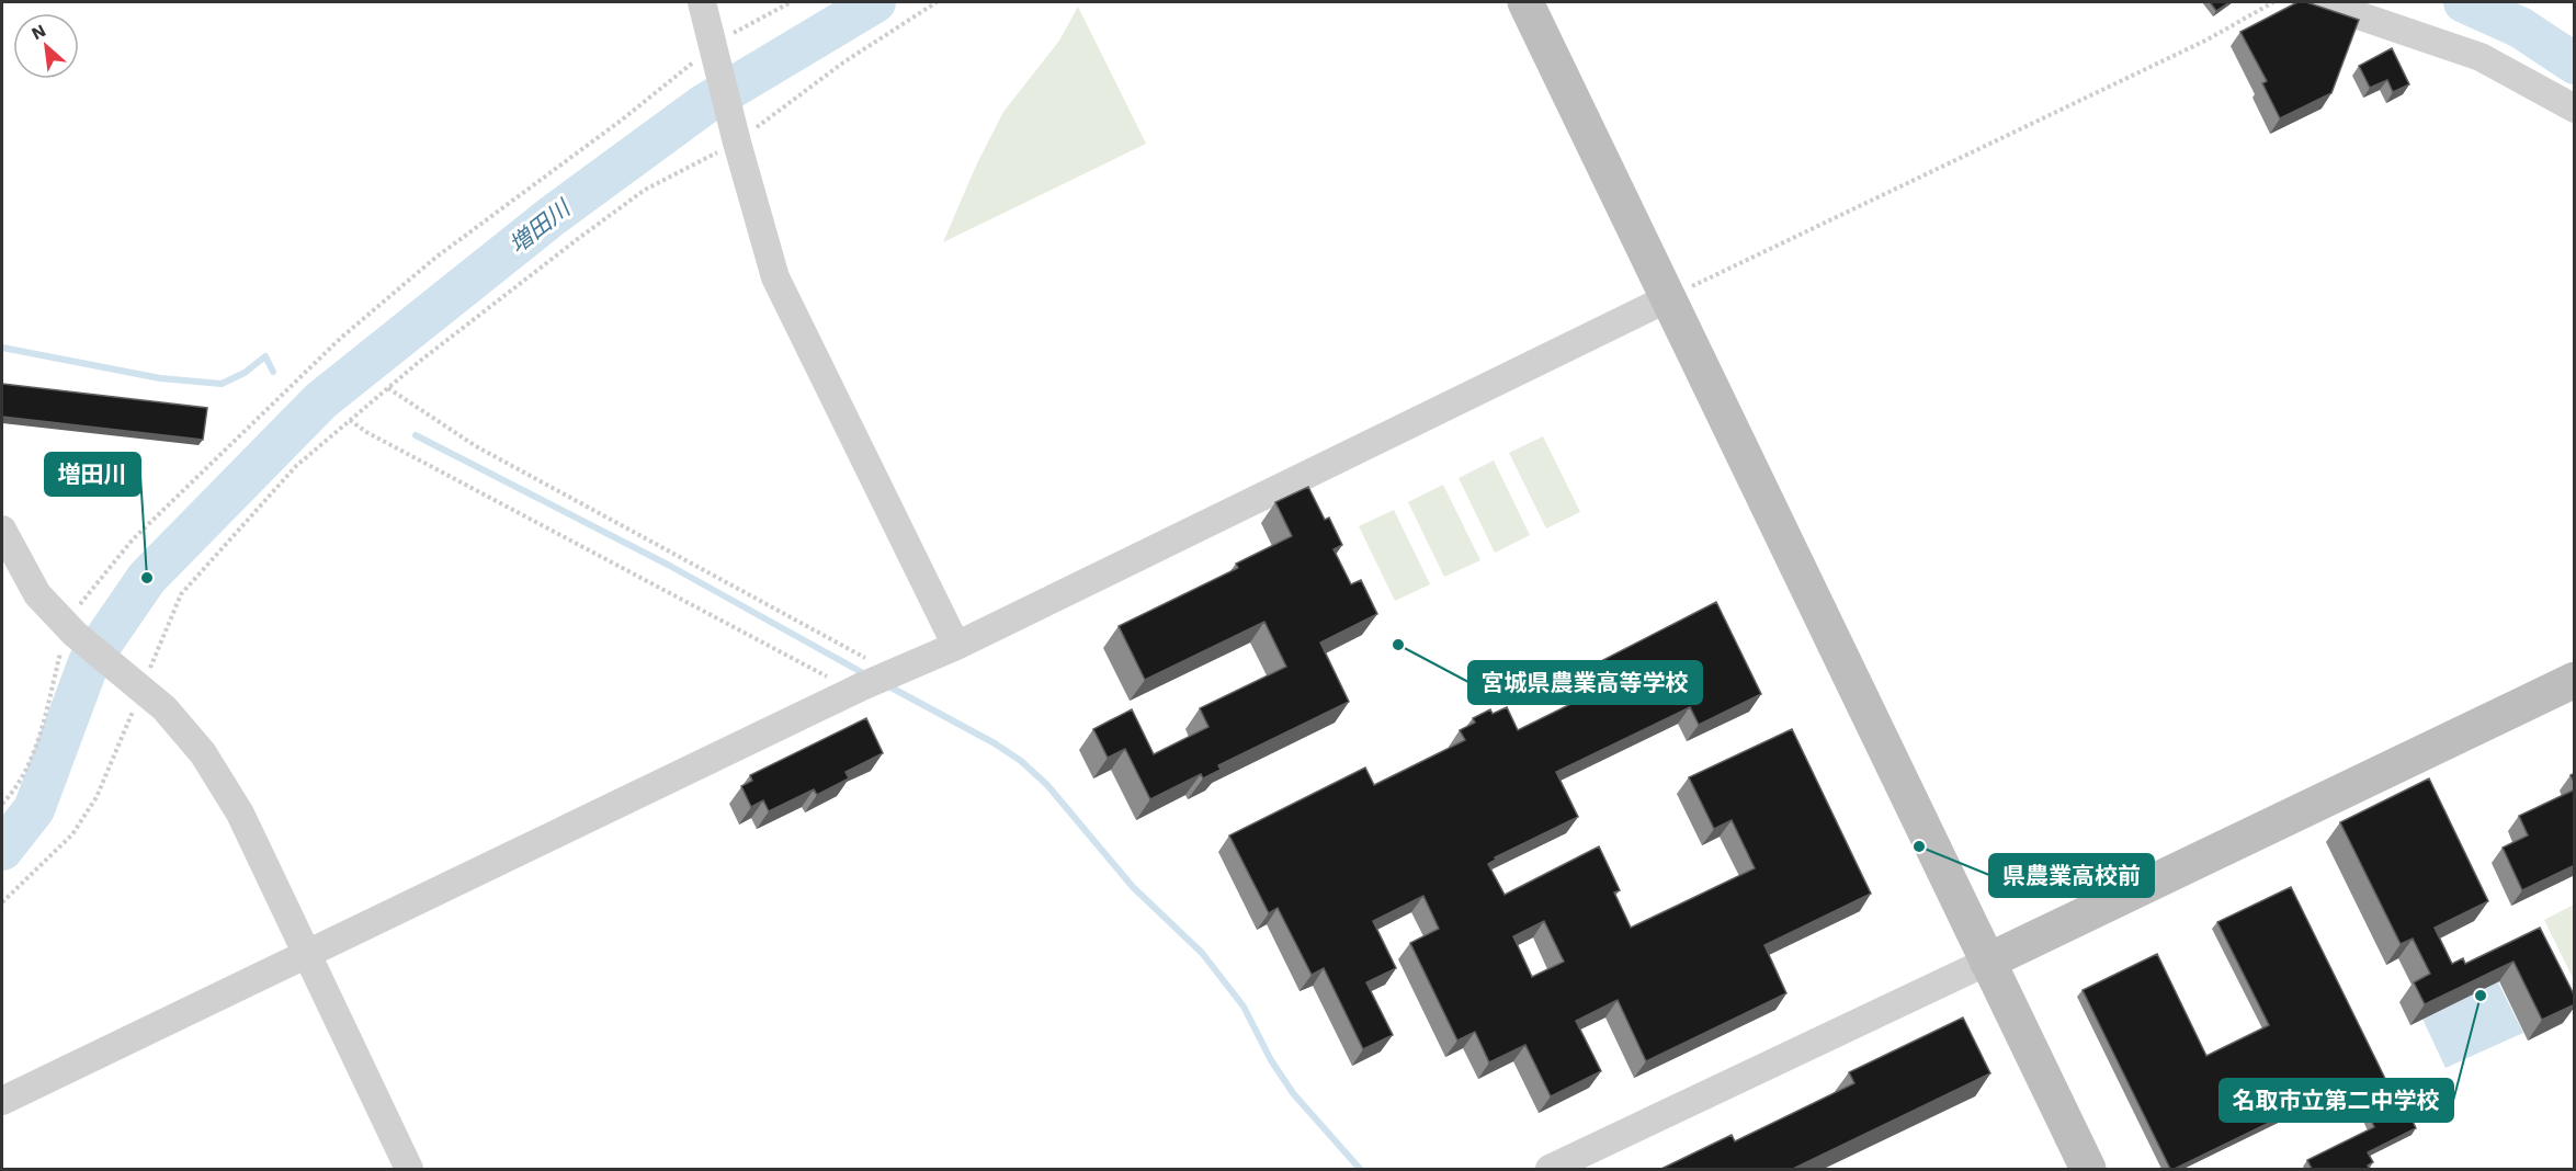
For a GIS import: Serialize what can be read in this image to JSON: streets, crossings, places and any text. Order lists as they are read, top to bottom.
{
  "water": ["増田川"],
  "places": [
    "増田川",
    "宮城県農業高等学校",
    "県農業高校前",
    "名取市立第二中学校"
  ],
  "north": "top left"
}
